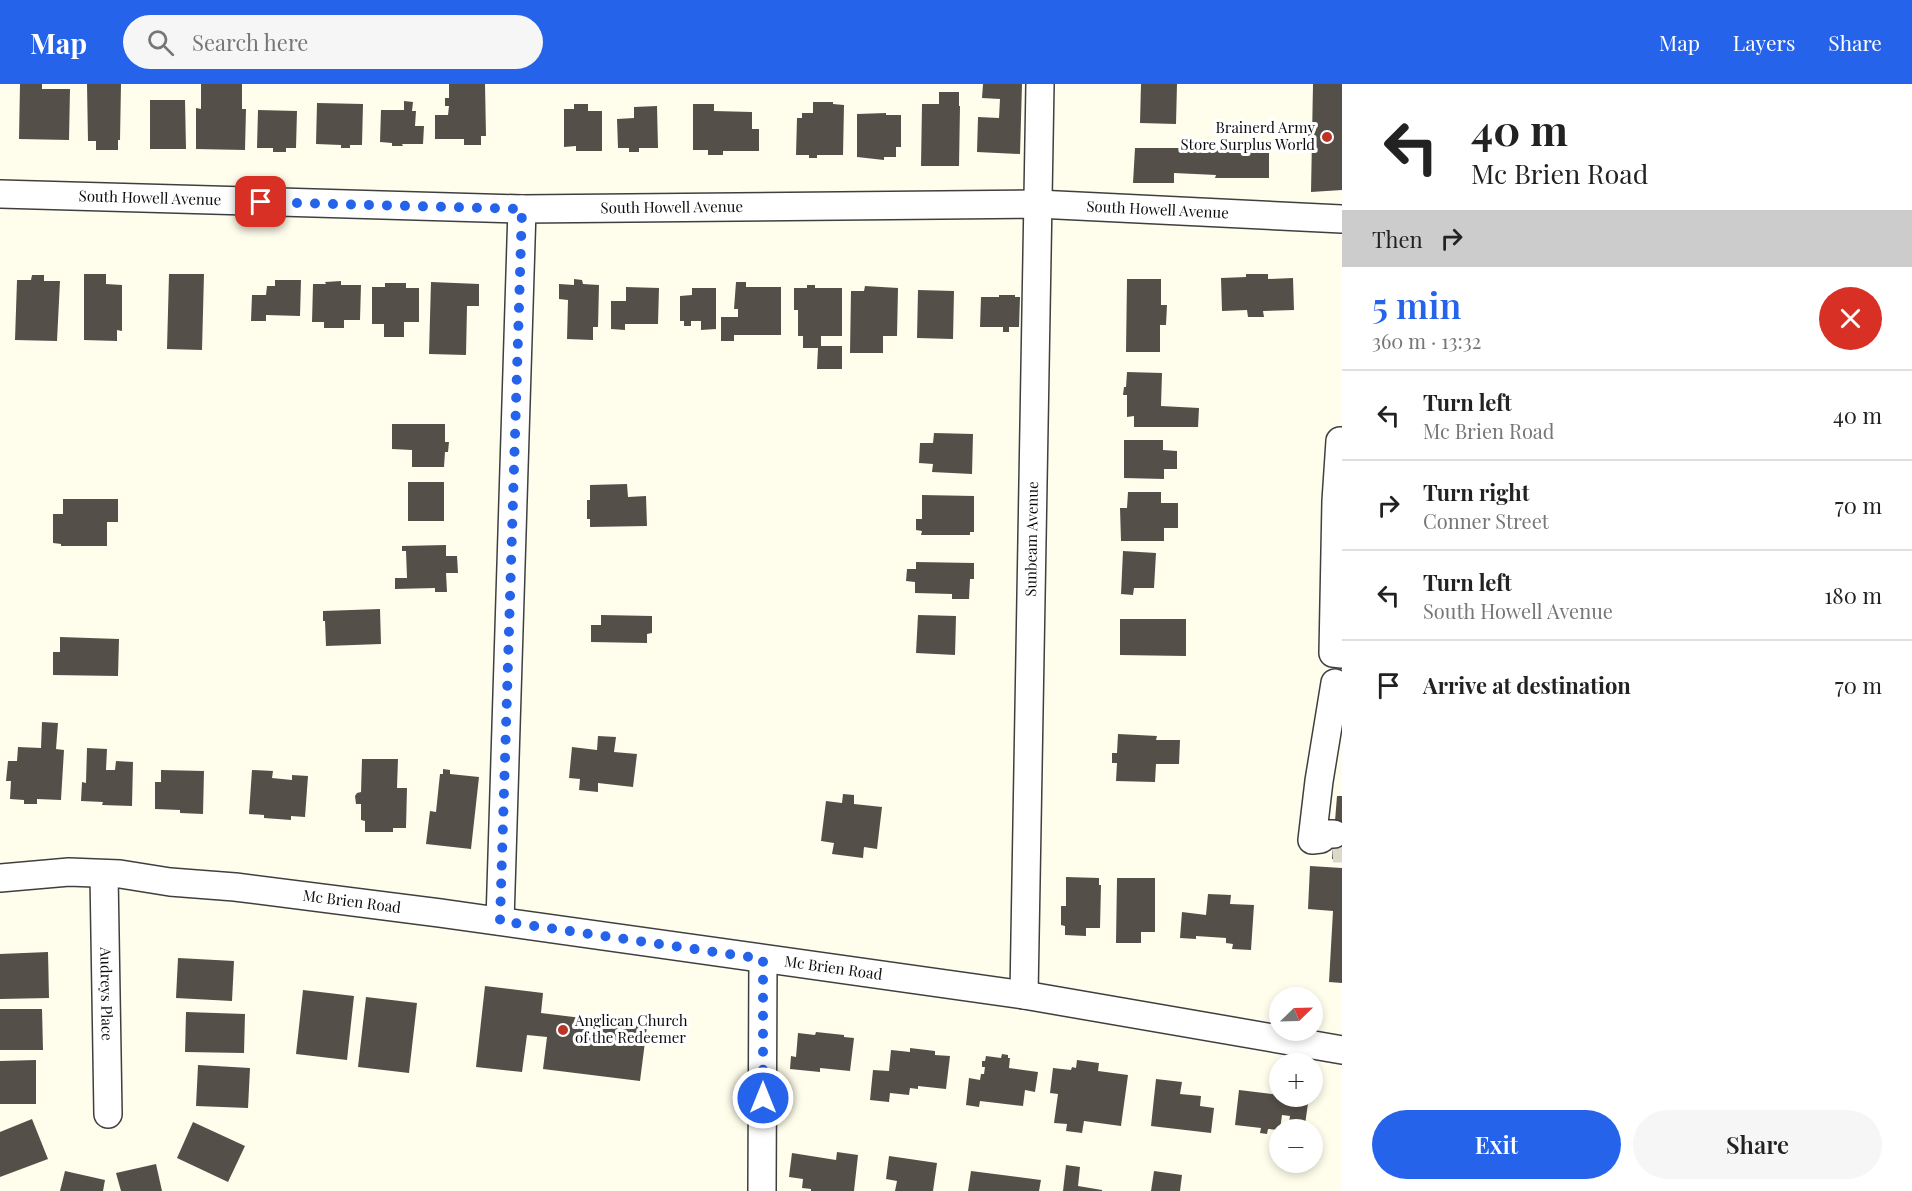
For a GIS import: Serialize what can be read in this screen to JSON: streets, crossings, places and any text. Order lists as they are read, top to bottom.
{
  "streets": {
    "street": [
      "South Howell Avenue",
      "Sunbeam Avenue",
      "Mc Brien Road",
      "Audreys Place"
    ]
  },
  "crossings": [
    ["South Howell Avenue", "Sunbeam Avenue"],
    ["Sunbeam Avenue", "Mc Brien Road"],
    ["Mc Brien Road", "Audreys Place"]
  ],
  "places": ["Brainerd Army Store Surplus World", "Anglican Church of the Redeemer"],
  "north": "top right",
  "page": {
    "header": "Map",
    "search": "Search here",
    "nav": ["Map", "Layers", "Share"],
    "turn": ["40 m", "Mc Brien Road"],
    "then": "Then",
    "heading": ["5 min", "360 m · 13:32"],
    "list": [
      {
        "name": "Turn left",
        "note": "Mc Brien Road",
        "value": "40 m"
      },
      {
        "name": "Turn right",
        "note": "Conner Street",
        "value": "70 m"
      },
      {
        "name": "Turn left",
        "note": "South Howell Avenue",
        "value": "180 m"
      },
      {
        "name": "Arrive at destination",
        "value": "70 m"
      }
    ],
    "map_buttons": ["+", "−"],
    "buttons": ["Exit", "Share"]
  }
}
